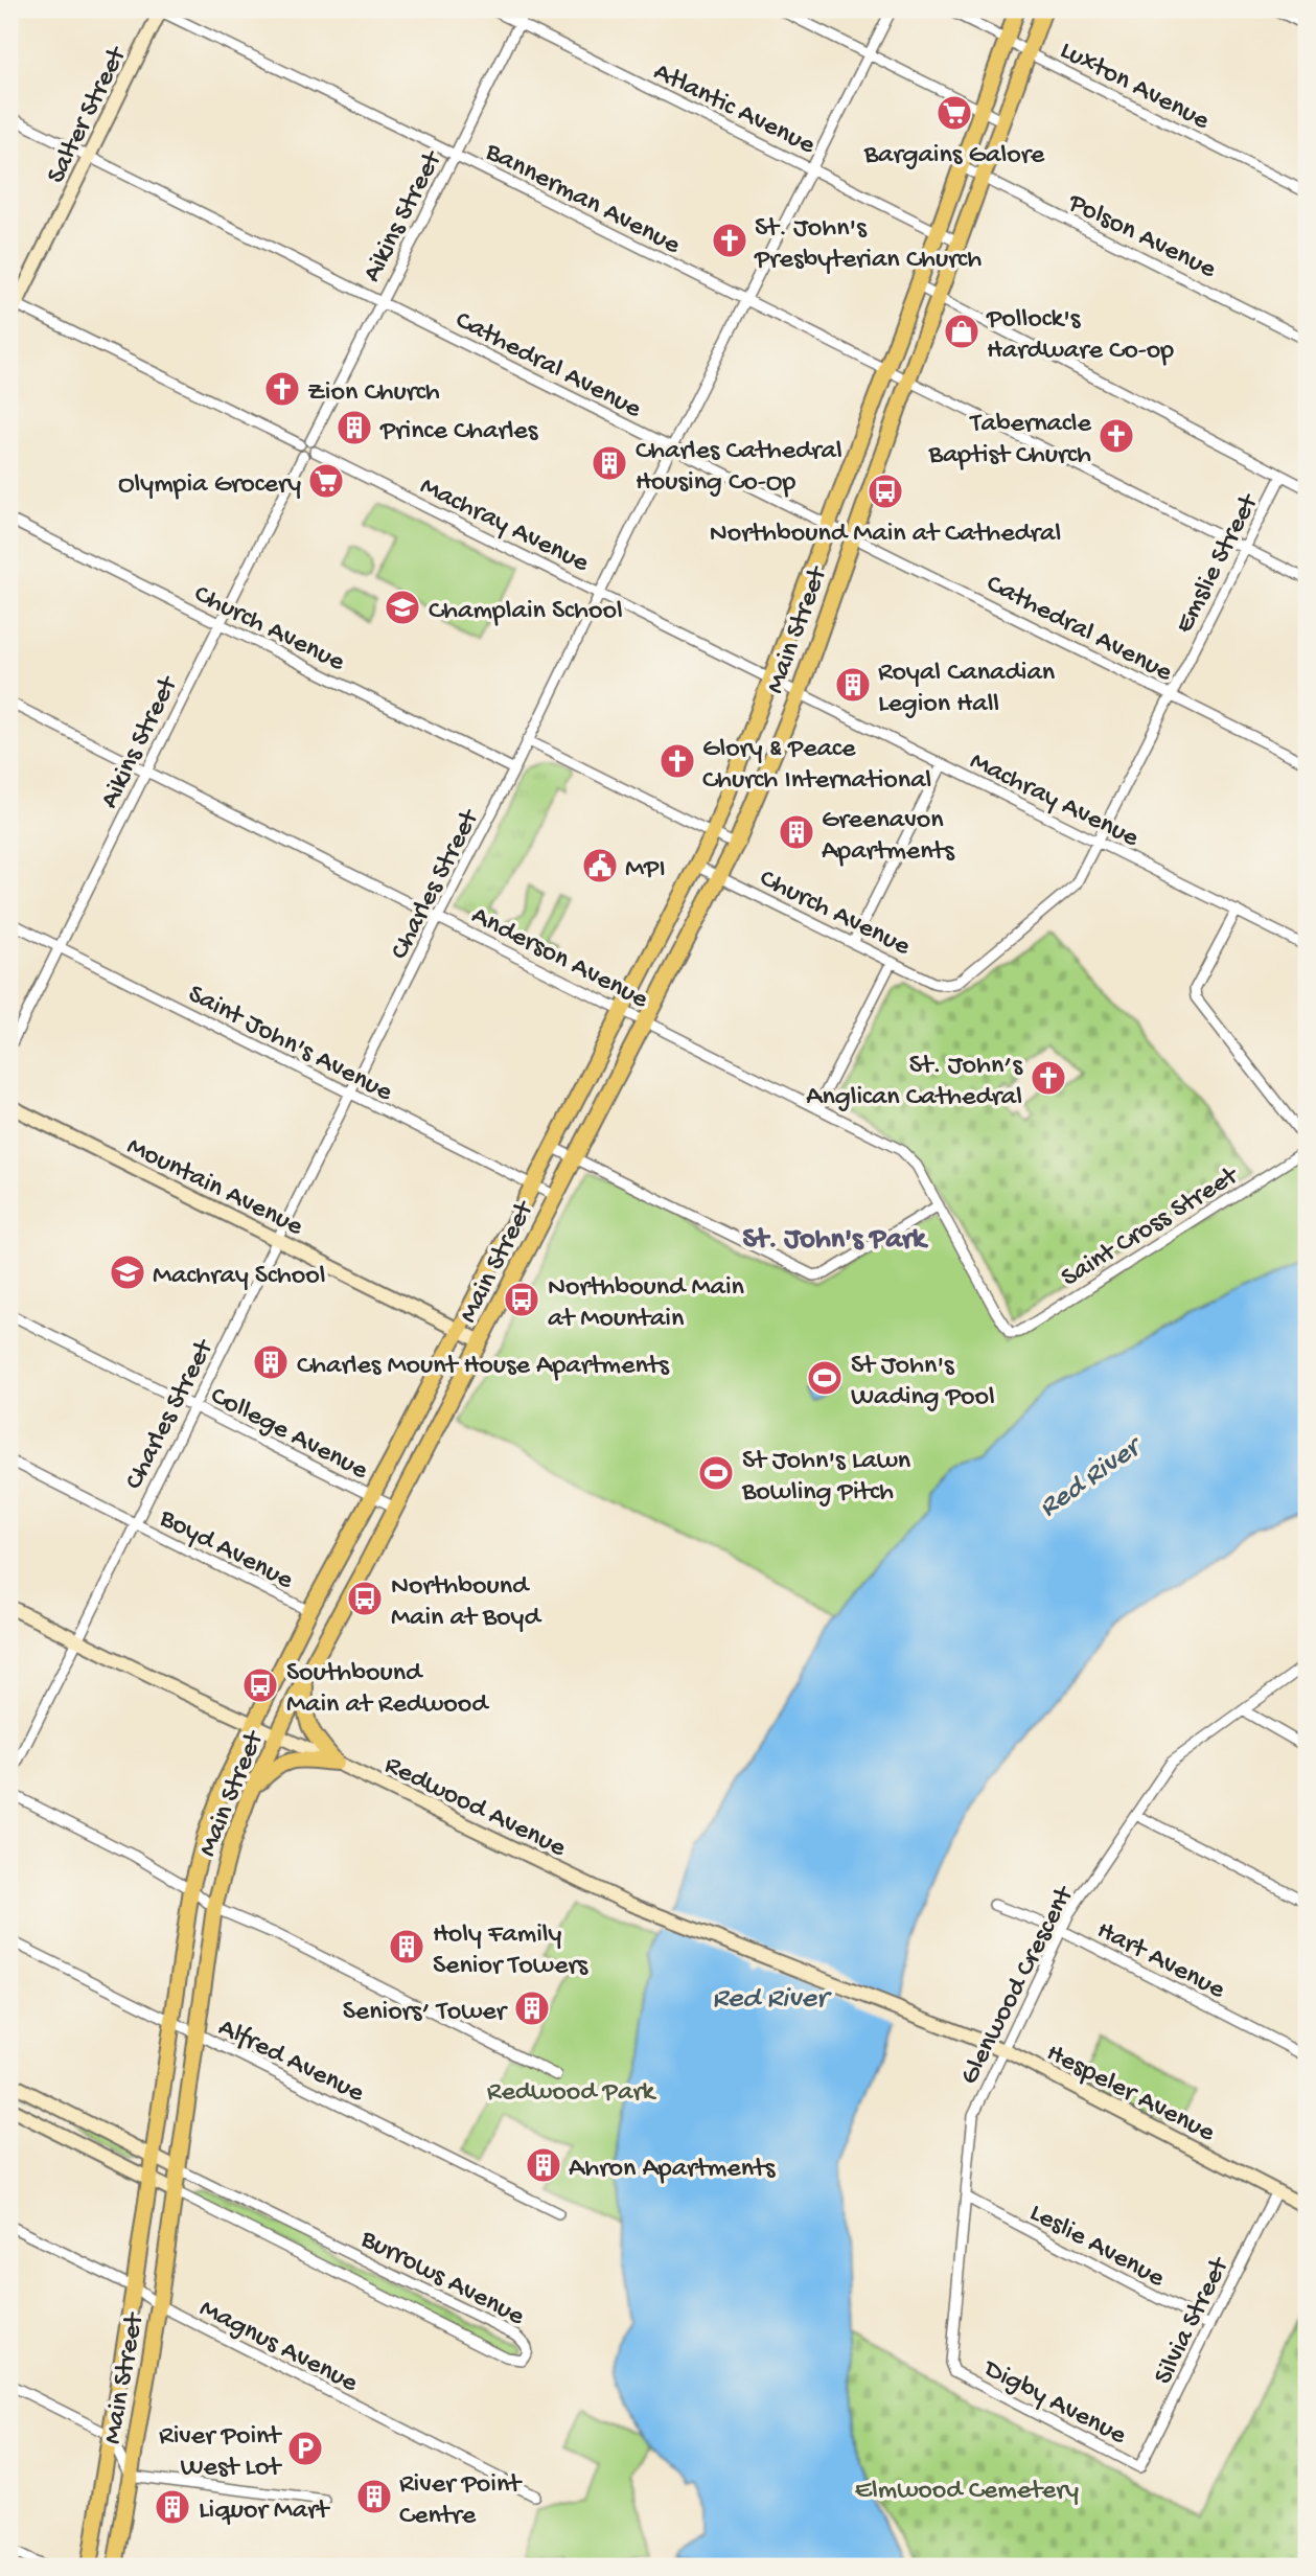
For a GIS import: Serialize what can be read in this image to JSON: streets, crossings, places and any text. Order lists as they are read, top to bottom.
{
  "streets": {
    "main road": [
      "Salter Street",
      "Main Street",
      "Mountain Avenue",
      "Redwood Avenue",
      "Hespeler Avenue",
      "Burrows Avenue"
    ],
    "street": [
      "Luxton Avenue",
      "Atlantic Avenue",
      "Bannerman Avenue",
      "Aikins Street",
      "Polson Avenue",
      "Cathedral Avenue",
      "Machray Avenue",
      "Emslie Street",
      "Church Avenue",
      "Charles Street",
      "Anderson Avenue",
      "Saint John's Avenue",
      "Saint Cross Street",
      "College Avenue",
      "Boyd Avenue",
      "Hart Avenue",
      "Glenwood Crescent",
      "Alfred Avenue",
      "Leslie Avenue",
      "Silvia Street",
      "Magnus Avenue",
      "Digby Avenue"
    ]
  },
  "crossings": [
    ["Luxton Avenue", "Main Street"],
    ["Atlantic Avenue", "Aikins Street"],
    ["Atlantic Avenue", "Main Street"],
    ["Atlantic Avenue", "Charles Street"],
    ["Salter Street", "Bannerman Avenue"],
    ["Salter Street", "Cathedral Avenue"],
    ["Bannerman Avenue", "Aikins Street"],
    ["Bannerman Avenue", "Emslie Street"],
    ["Bannerman Avenue", "Main Street"],
    ["Bannerman Avenue", "Charles Street"],
    ["Aikins Street", "Cathedral Avenue"],
    ["Aikins Street", "Machray Avenue"],
    ["Aikins Street", "Church Avenue"],
    ["Aikins Street", "Anderson Avenue"],
    ["Aikins Street", "Saint John's Avenue"],
    ["Polson Avenue", "Main Street"],
    ["Cathedral Avenue", "Emslie Street"],
    ["Cathedral Avenue", "Main Street"],
    ["Cathedral Avenue", "Charles Street"],
    ["Machray Avenue", "Emslie Street"],
    ["Machray Avenue", "Main Street"],
    ["Machray Avenue", "Charles Street"],
    ["Emslie Street", "Church Avenue"],
    ["Church Avenue", "Main Street"],
    ["Church Avenue", "Charles Street"],
    ["Main Street", "Anderson Avenue"],
    ["Main Street", "Saint John's Avenue"],
    ["Main Street", "Mountain Avenue"],
    ["Main Street", "College Avenue"],
    ["Main Street", "Boyd Avenue"],
    ["Main Street", "Redwood Avenue"],
    ["Main Street", "Alfred Avenue"],
    ["Main Street", "Burrows Avenue"],
    ["Main Street", "Magnus Avenue"],
    ["Charles Street", "Anderson Avenue"],
    ["Charles Street", "Saint John's Avenue"],
    ["Charles Street", "Mountain Avenue"],
    ["Charles Street", "College Avenue"],
    ["Charles Street", "Boyd Avenue"],
    ["Charles Street", "Redwood Avenue"],
    ["Anderson Avenue", "Saint Cross Street"],
    ["Redwood Avenue", "Hespeler Avenue"],
    ["Hart Avenue", "Glenwood Crescent"],
    ["Glenwood Crescent", "Hespeler Avenue"],
    ["Glenwood Crescent", "Leslie Avenue"],
    ["Glenwood Crescent", "Digby Avenue"],
    ["Hespeler Avenue", "Silvia Street"],
    ["Leslie Avenue", "Silvia Street"],
    ["Silvia Street", "Digby Avenue"]
  ],
  "districts": ["St. John's Park"],
  "water": ["Red River"],
  "parks": ["Redwood Park", "Elmwood Cemetery"],
  "places": {
    "supermarket": ["Bargains Galore", "Olympia Grocery"],
    "church": [
      "St. John's Presbyterian Church",
      "Zion Church",
      "Tabernacle Baptist Church",
      "Glory & Peace Church International",
      "St. John’s Anglican Cathedral"
    ],
    "shop": ["Pollock's Hardware Co-op"],
    "building": [
      "Prince Charles",
      "Charles Cathedral Housing Co-Op",
      "Royal Canadian Legion Hall",
      "Greenavon Apartments",
      "Charles Mount House Apartments",
      "Holy Family Senior Towers",
      "Seniors’ Tower",
      "Ahron Apartments",
      "River Point Centre",
      "Liquor Mart"
    ],
    "bus stop": [
      "Northbound Main at Cathedral",
      "Northbound Main at Mountain",
      "Northbound Main at Boyd",
      "Southbound Main at Redwood"
    ],
    "school or university": ["Champlain School", "Machray School"],
    "public building": ["MPI"],
    "sports": ["St John's Wading Pool", "St John's Lawn Bowling Pitch"],
    "parking": ["River Point West Lot"]
  }
}
